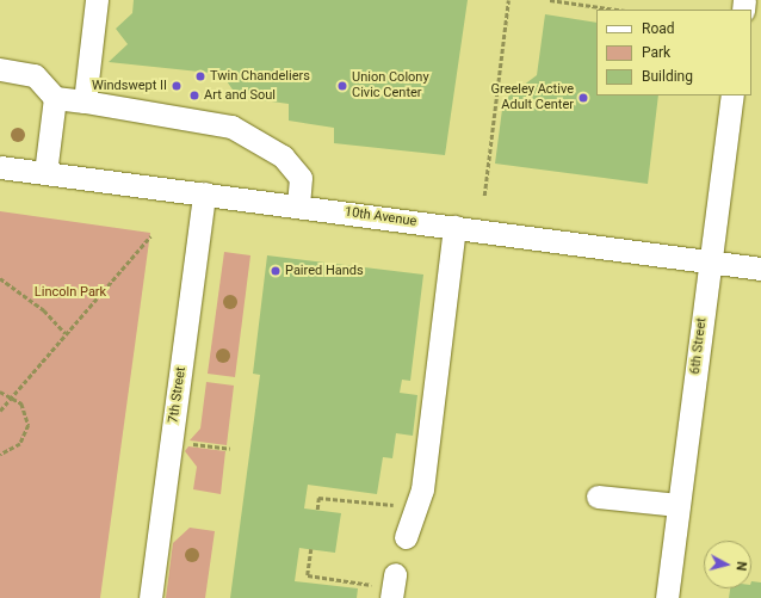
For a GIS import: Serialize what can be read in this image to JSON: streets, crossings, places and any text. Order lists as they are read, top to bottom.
{
  "streets": {
    "street": ["10th Avenue", "6th Street", "7th Street"]
  },
  "crossings": [
    ["10th Avenue", "6th Street"],
    ["10th Avenue", "7th Street"]
  ],
  "parks": ["Lincoln Park"],
  "places": [
    "Twin Chandeliers",
    "Windswept II",
    "Union Colony Civic Center",
    "Art and Soul",
    "Greeley Active Adult Center",
    "Paired Hands"
  ],
  "legend": ["Road", "Park", "Building"],
  "north": "right"
}
